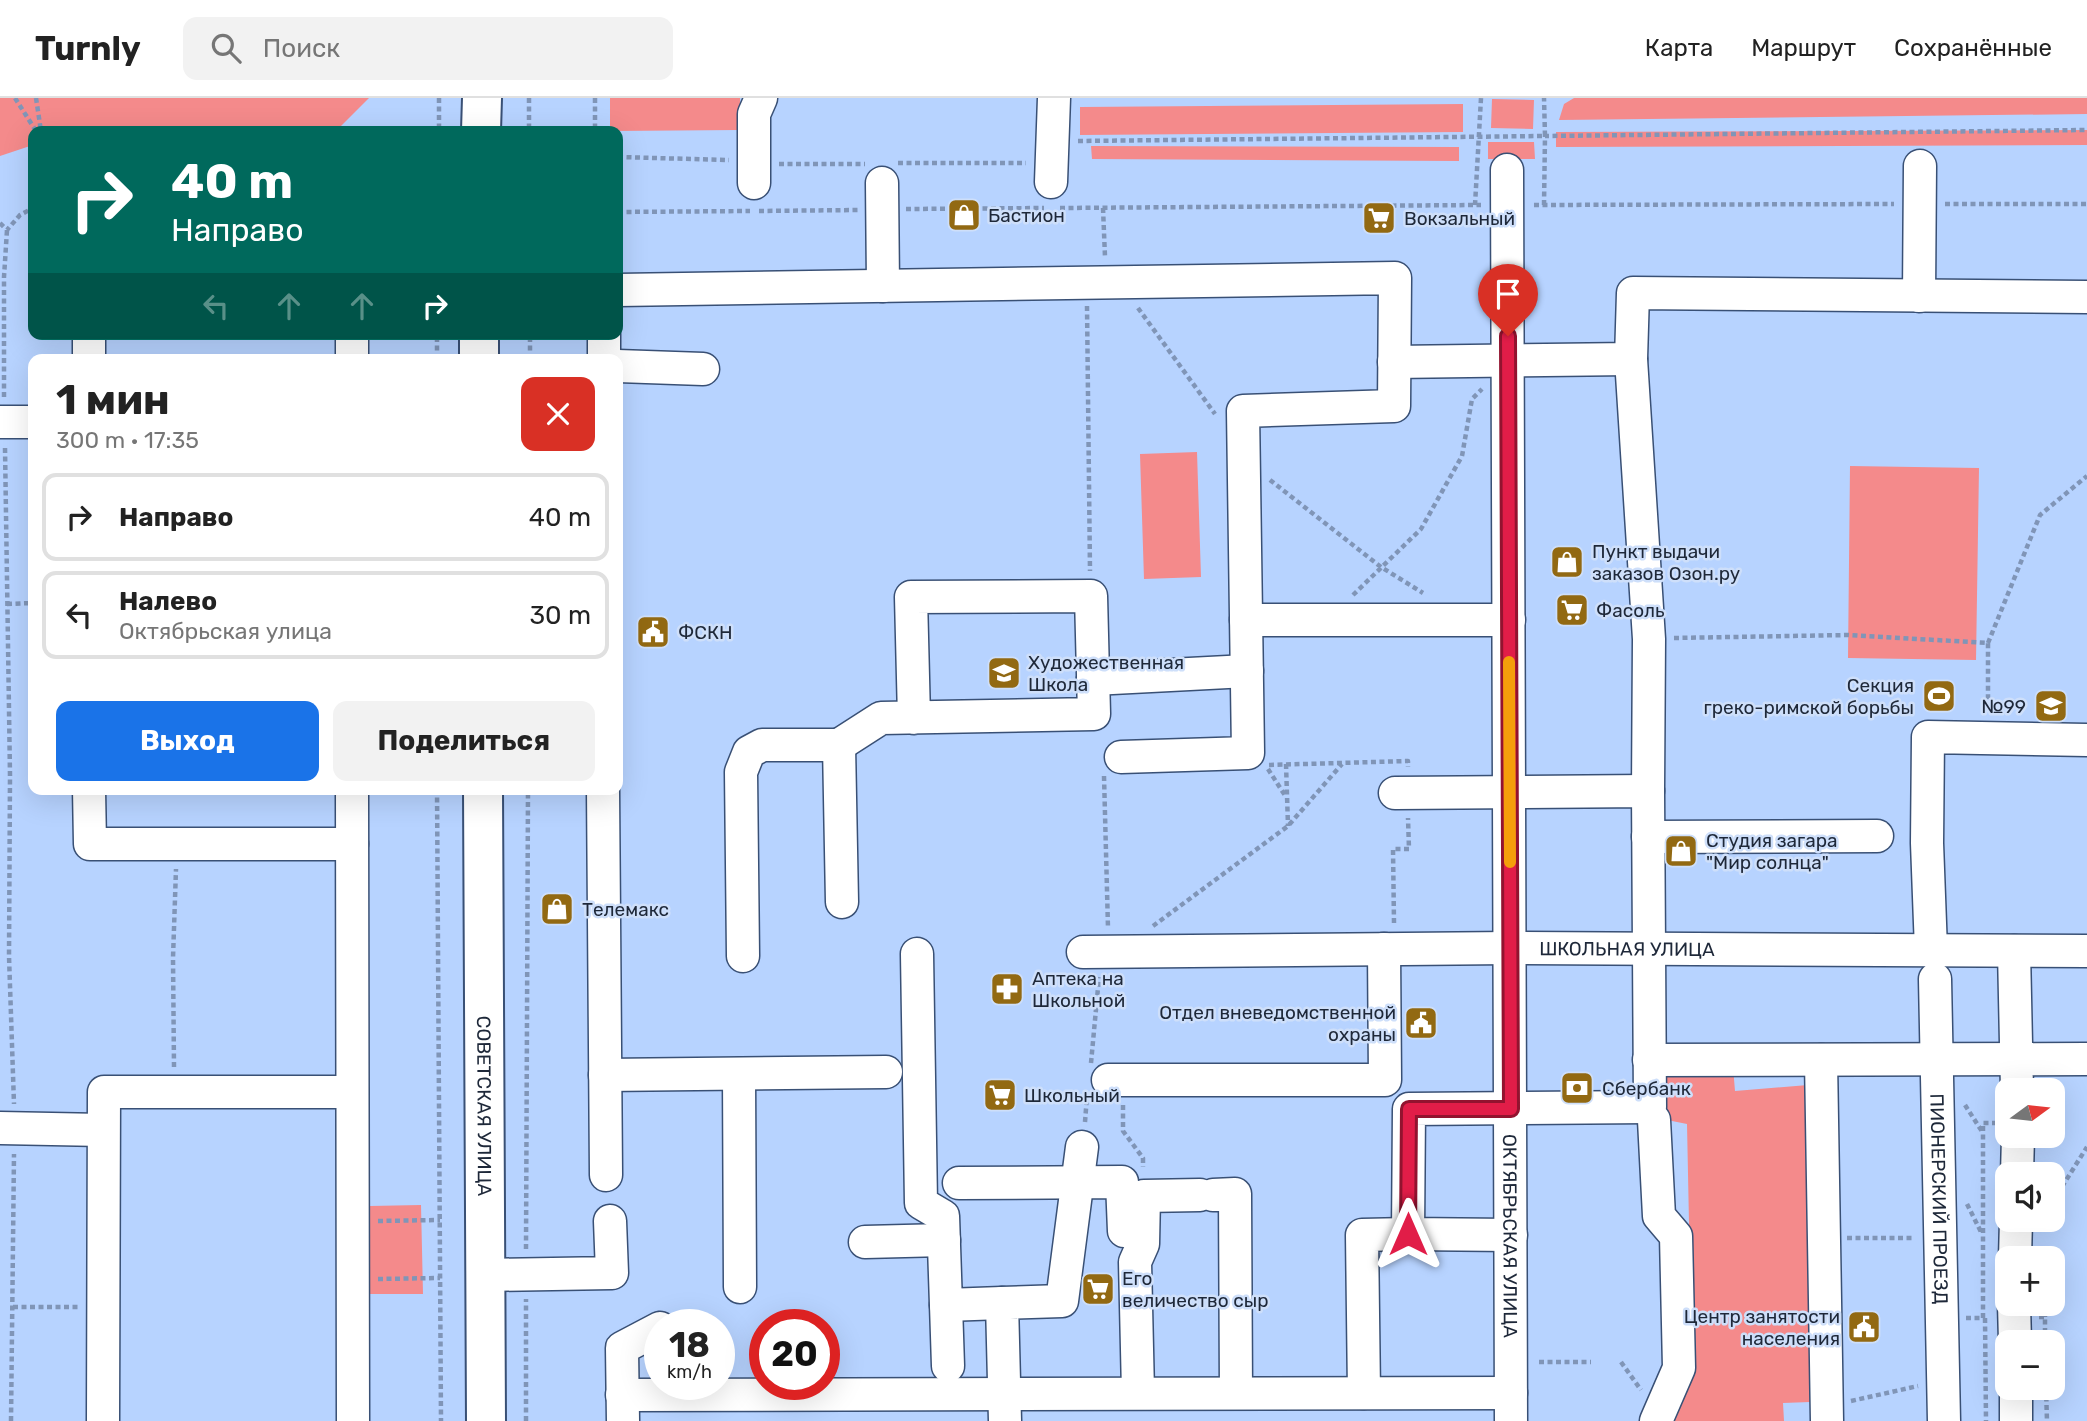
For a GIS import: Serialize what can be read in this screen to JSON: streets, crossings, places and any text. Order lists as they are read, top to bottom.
{
  "streets": {
    "main road": ["СОВЕТСКАЯ УЛИЦА"],
    "street": ["ШКОЛЬНАЯ УЛИЦА", "ПИОНЕРСКИЙ ПРОЕЗД", "ОКТЯБРЬСКАЯ УЛИЦА"]
  },
  "crossings": [
    ["ШКОЛЬНАЯ УЛИЦА", "ПИОНЕРСКИЙ ПРОЕЗД"],
    ["ШКОЛЬНАЯ УЛИЦА", "ОКТЯБРЬСКАЯ УЛИЦА"]
  ],
  "places": {
    "shop": [
      "Бастион",
      "Пункт выдачи заказов Озон.ру",
      "Студия загара \"Мир солнца\"",
      "Телемакс"
    ],
    "supermarket": [
      "Вокзальный",
      "Фасоль",
      "Школьный",
      "Его величество сыр"
    ],
    "public building": ["ФСКН", "Отдел вневедомственной охраны", "Центр занятости населения"],
    "school or university": ["Художественная Школа", "№99"],
    "sports": ["Секция греко-римской борьбы"],
    "pharmacy": ["Аптека на Школьной"],
    "bank": ["Сбербанк"]
  },
  "north": "right",
  "page": {
    "header": "Turnly",
    "search": "Поиск",
    "nav": ["Карта", "Маршрут", "Сохранённые"],
    "turn": ["40 m", "Направо"],
    "heading": ["1 мин", "300 m · 17:35"],
    "list": [
      {
        "name": "Направо",
        "value": "40 m"
      },
      {
        "name": "Налево",
        "note": "Октябрьская улица",
        "value": "30 m"
      }
    ],
    "buttons": ["Выход", "Поделиться"],
    "map_buttons": ["+", "−"],
    "speed": "18 km/h",
    "limit": "20"
  }
}
